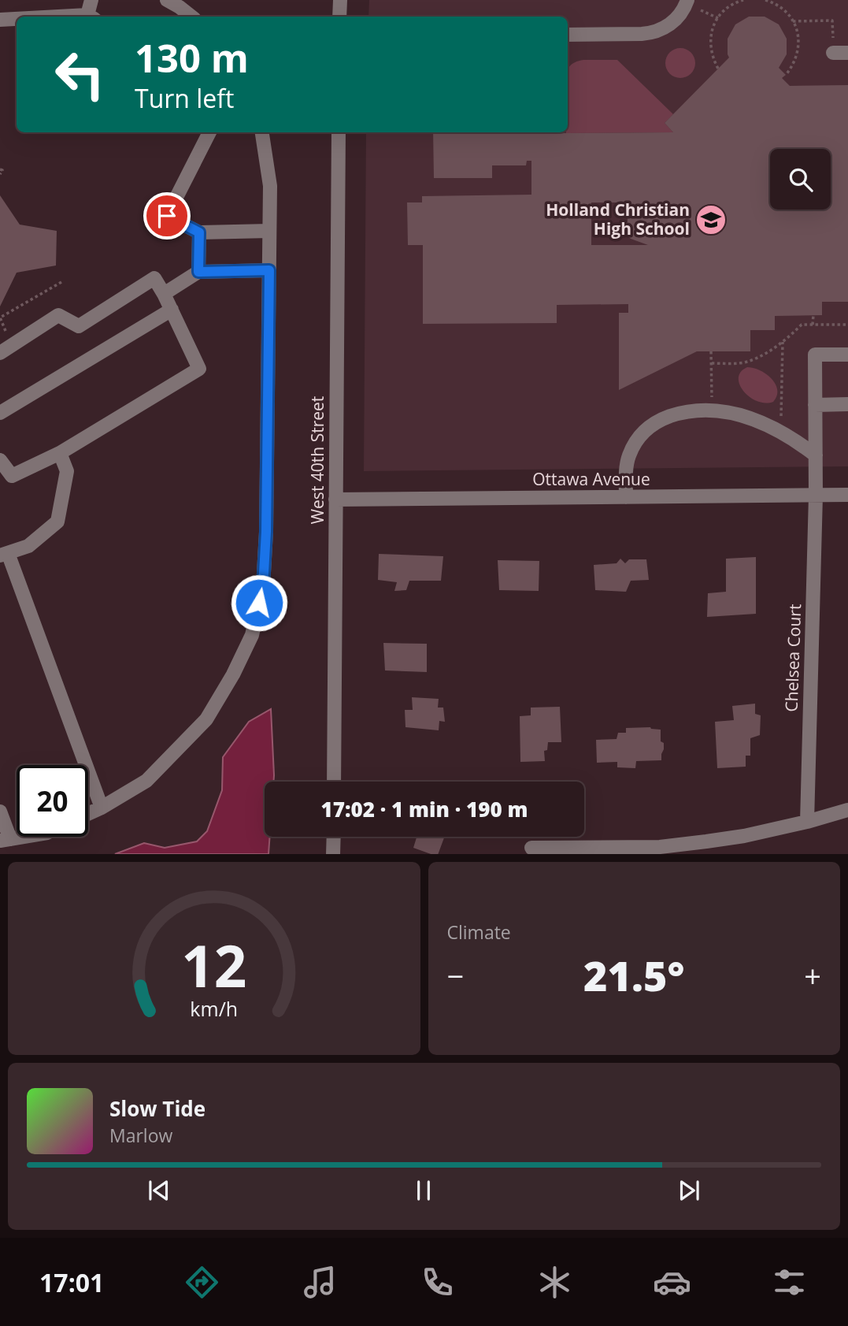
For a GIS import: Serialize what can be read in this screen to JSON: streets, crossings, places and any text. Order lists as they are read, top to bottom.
{
  "streets": {
    "street": ["West 40th Street", "Ottawa Avenue", "Chelsea Court"]
  },
  "crossings": [
    ["West 40th Street", "Ottawa Avenue"],
    ["Ottawa Avenue", "Chelsea Court"]
  ],
  "places": {
    "school or university": ["Holland Christian High School"]
  },
  "page": {
    "turn": ["130 m", "Turn left"],
    "limit": "20",
    "trip": "17:02 · 1 min · 190 m",
    "tile": "Climate",
    "heat": ["−", "21.5°", "+"],
    "song": ["Slow Tide", "Marlow"],
    "tabs": "17:01",
    "gauge": ["12", "km/h"]
  }
}
